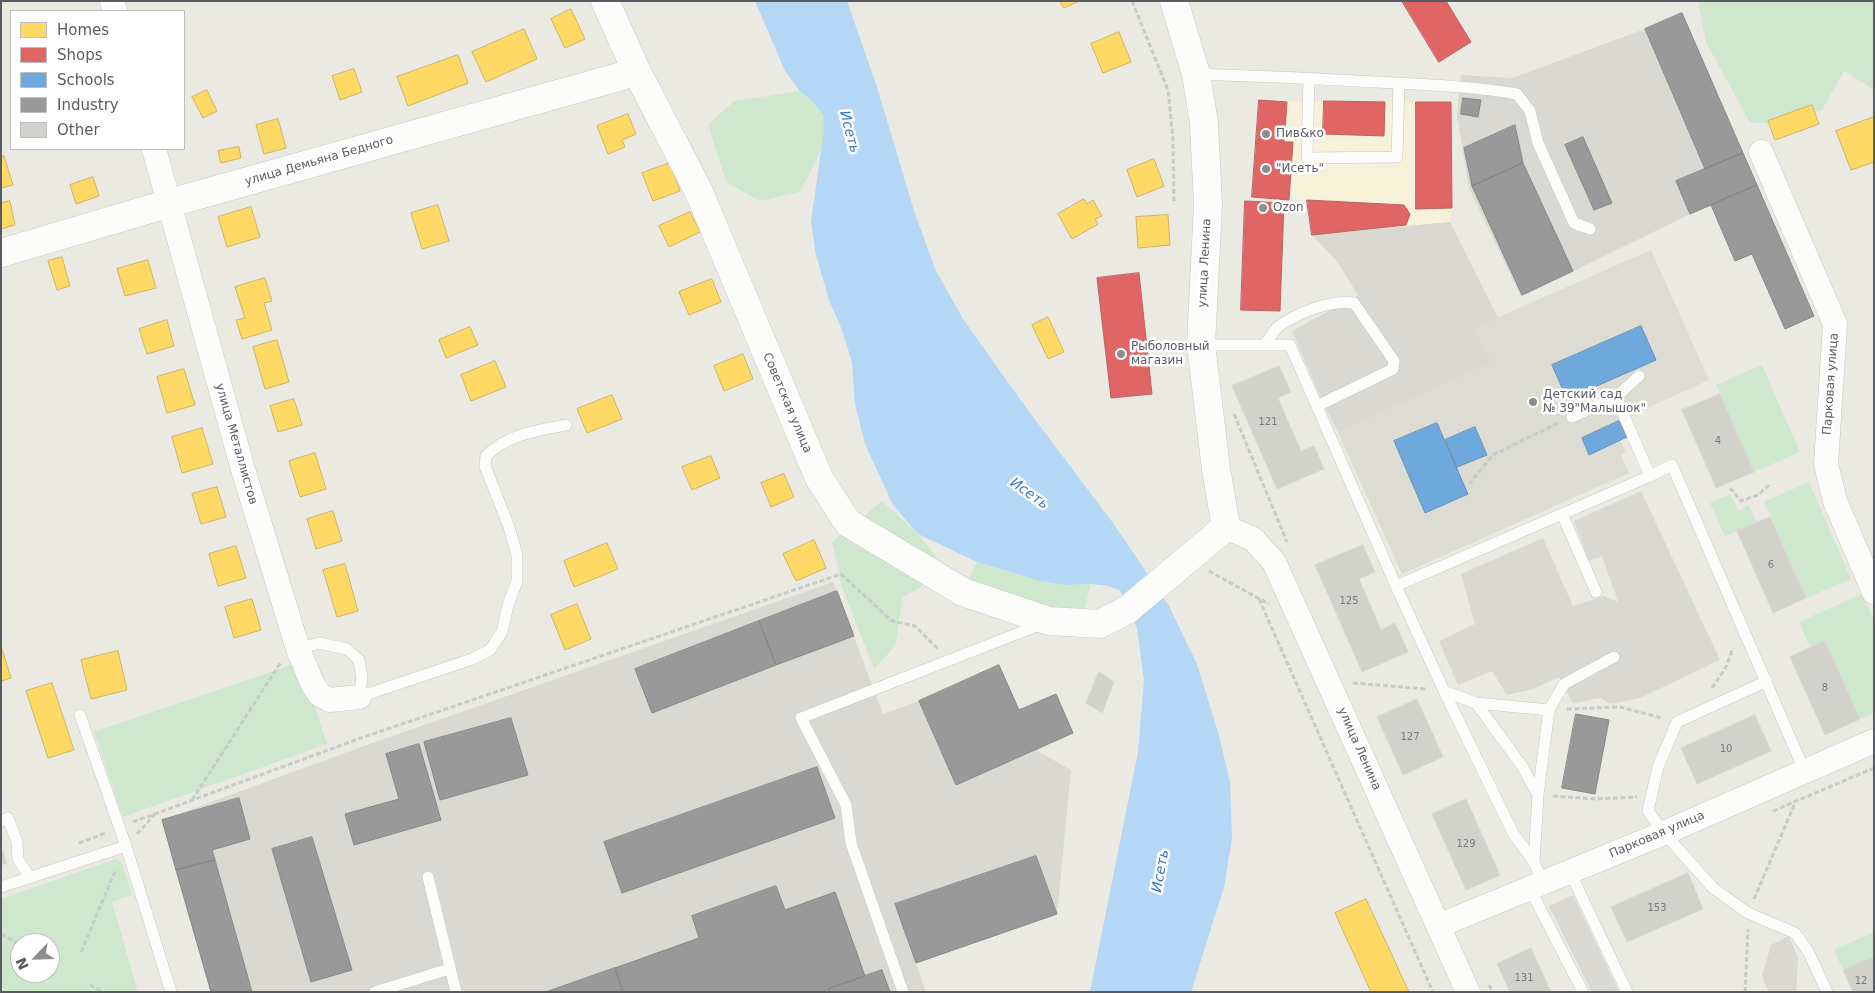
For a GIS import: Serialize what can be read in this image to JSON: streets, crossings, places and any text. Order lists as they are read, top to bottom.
{
  "streets": {
    "street": [
      "улица Демьяна Бедного",
      "улица Ленина",
      "Парковая улица",
      "Советская улица",
      "улица Металлистов"
    ]
  },
  "crossings": [
    ["улица Демьяна Бедного", "Советская улица"],
    ["улица Демьяна Бедного", "улица Металлистов"],
    ["улица Ленина", "Парковая улица"],
    ["улица Ленина", "Советская улица"]
  ],
  "water": ["Исеть"],
  "places": [
    "Пив&ко",
    "\"Исеть\"",
    "Ozon",
    "Рыболовный магазин",
    "Детский сад № 39\"Малышок\""
  ],
  "house_numbers": [
    "121",
    "4",
    "6",
    "125",
    "8",
    "127",
    "10",
    "129",
    "153",
    "131",
    "12"
  ],
  "legend": [
    "Homes",
    "Shops",
    "Schools",
    "Industry",
    "Other"
  ],
  "north": "bottom left"
}
